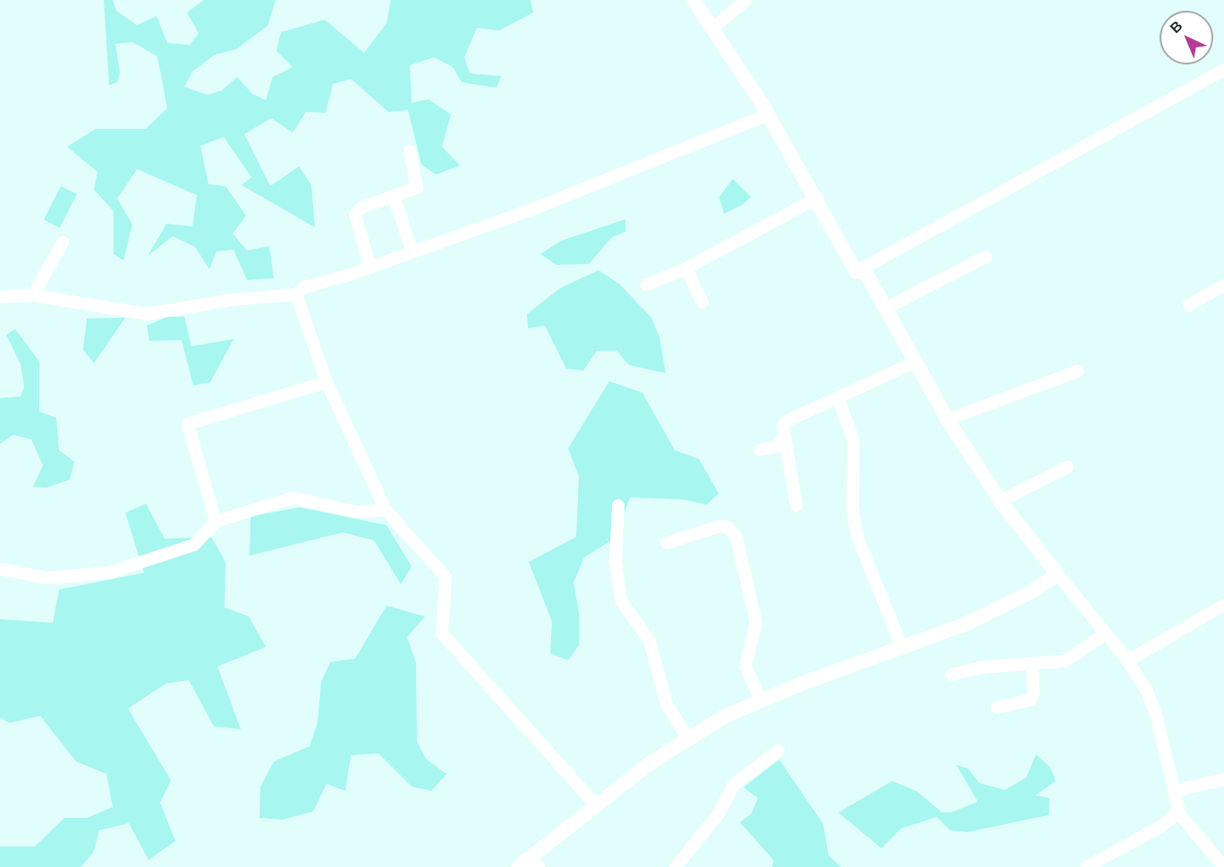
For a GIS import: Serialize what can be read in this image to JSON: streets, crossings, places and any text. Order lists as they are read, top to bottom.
{
  "north": "top left"
}
